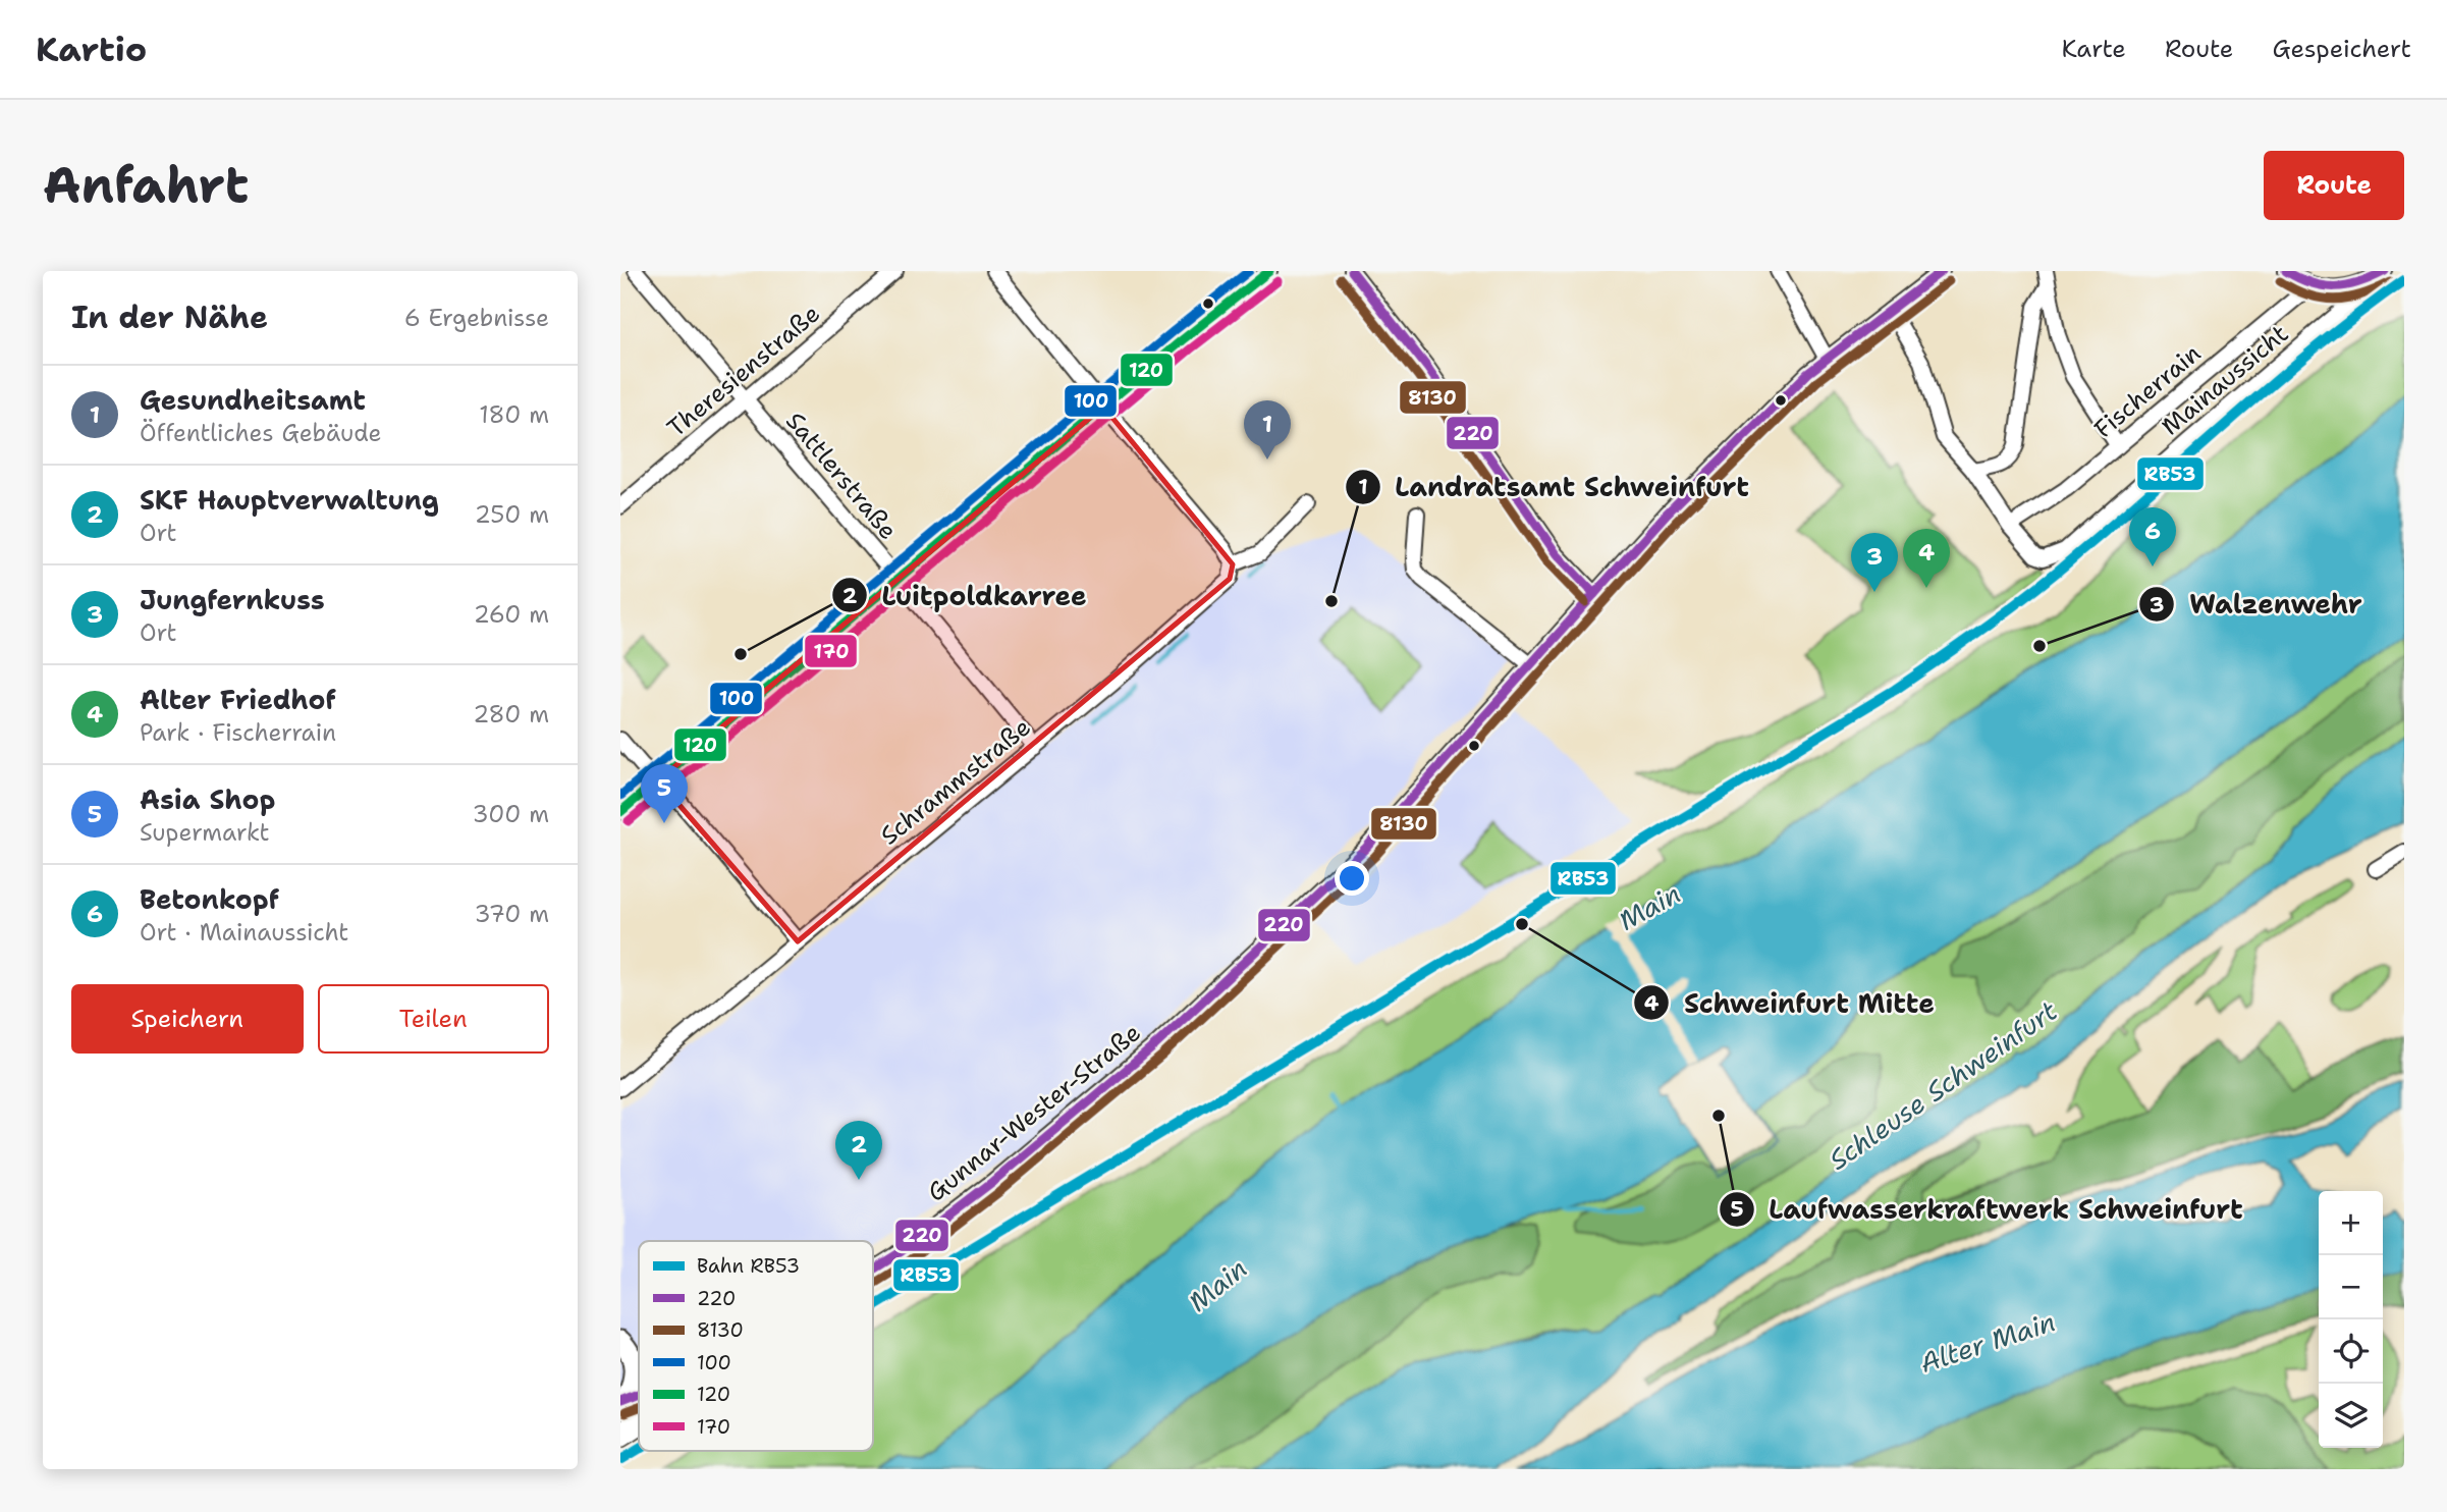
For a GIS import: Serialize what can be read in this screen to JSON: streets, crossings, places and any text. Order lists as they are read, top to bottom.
{
  "streets": {
    "street": [
      "Theresienstraße",
      "Mainaussicht",
      "Fischerrain",
      "Sattlerstraße",
      "Schrammstraße",
      "Gunnar-Wester-Straße"
    ]
  },
  "crossings": [
    ["Theresienstraße", "Sattlerstraße"],
    ["Mainaussicht", "Fischerrain"],
    ["Sattlerstraße", "Schrammstraße"]
  ],
  "water": ["Main", "Schleuse Schweinfurt", "Alter Main"],
  "places": [
    "Landratsamt Schweinfurt",
    "Walzenwehr",
    "Luitpoldkarree",
    "Schweinfurt Mitte",
    "Laufwasserkraftwerk Schweinfurt"
  ],
  "lines": [
    "transit line 220",
    "transit line 100",
    "transit line 120",
    "transit line 8130",
    "rail line RB53",
    "transit line 170"
  ],
  "legend": [
    "Bahn RB53",
    "220",
    "8130",
    "100",
    "120",
    "170"
  ],
  "page": {
    "header": "Kartio",
    "nav": ["Karte", "Route", "Gespeichert"],
    "buttons": [
      "Route",
      ["Speichern", "Teilen"]
    ],
    "title": "Anfahrt",
    "heading": ["In der Nähe", "6 Ergebnisse"],
    "list": [
      {
        "mark": "1",
        "name": "Gesundheitsamt",
        "note": "Öffentliches Gebäude",
        "value": "180 m"
      },
      {
        "mark": "2",
        "name": "SKF Hauptverwaltung",
        "note": "Ort",
        "value": "250 m"
      },
      {
        "mark": "3",
        "name": "Jungfernkuss",
        "note": "Ort",
        "value": "260 m"
      },
      {
        "mark": "4",
        "name": "Alter Friedhof",
        "note": "Park · Fischerrain",
        "value": "280 m"
      },
      {
        "mark": "5",
        "name": "Asia Shop",
        "note": "Supermarkt",
        "value": "300 m"
      },
      {
        "mark": "6",
        "name": "Betonkopf",
        "note": "Ort · Mainaussicht",
        "value": "370 m"
      }
    ],
    "pins": [
      "1",
      "6",
      "4",
      "3",
      "5",
      "2"
    ],
    "map_buttons": ["+", "−"]
  }
}
